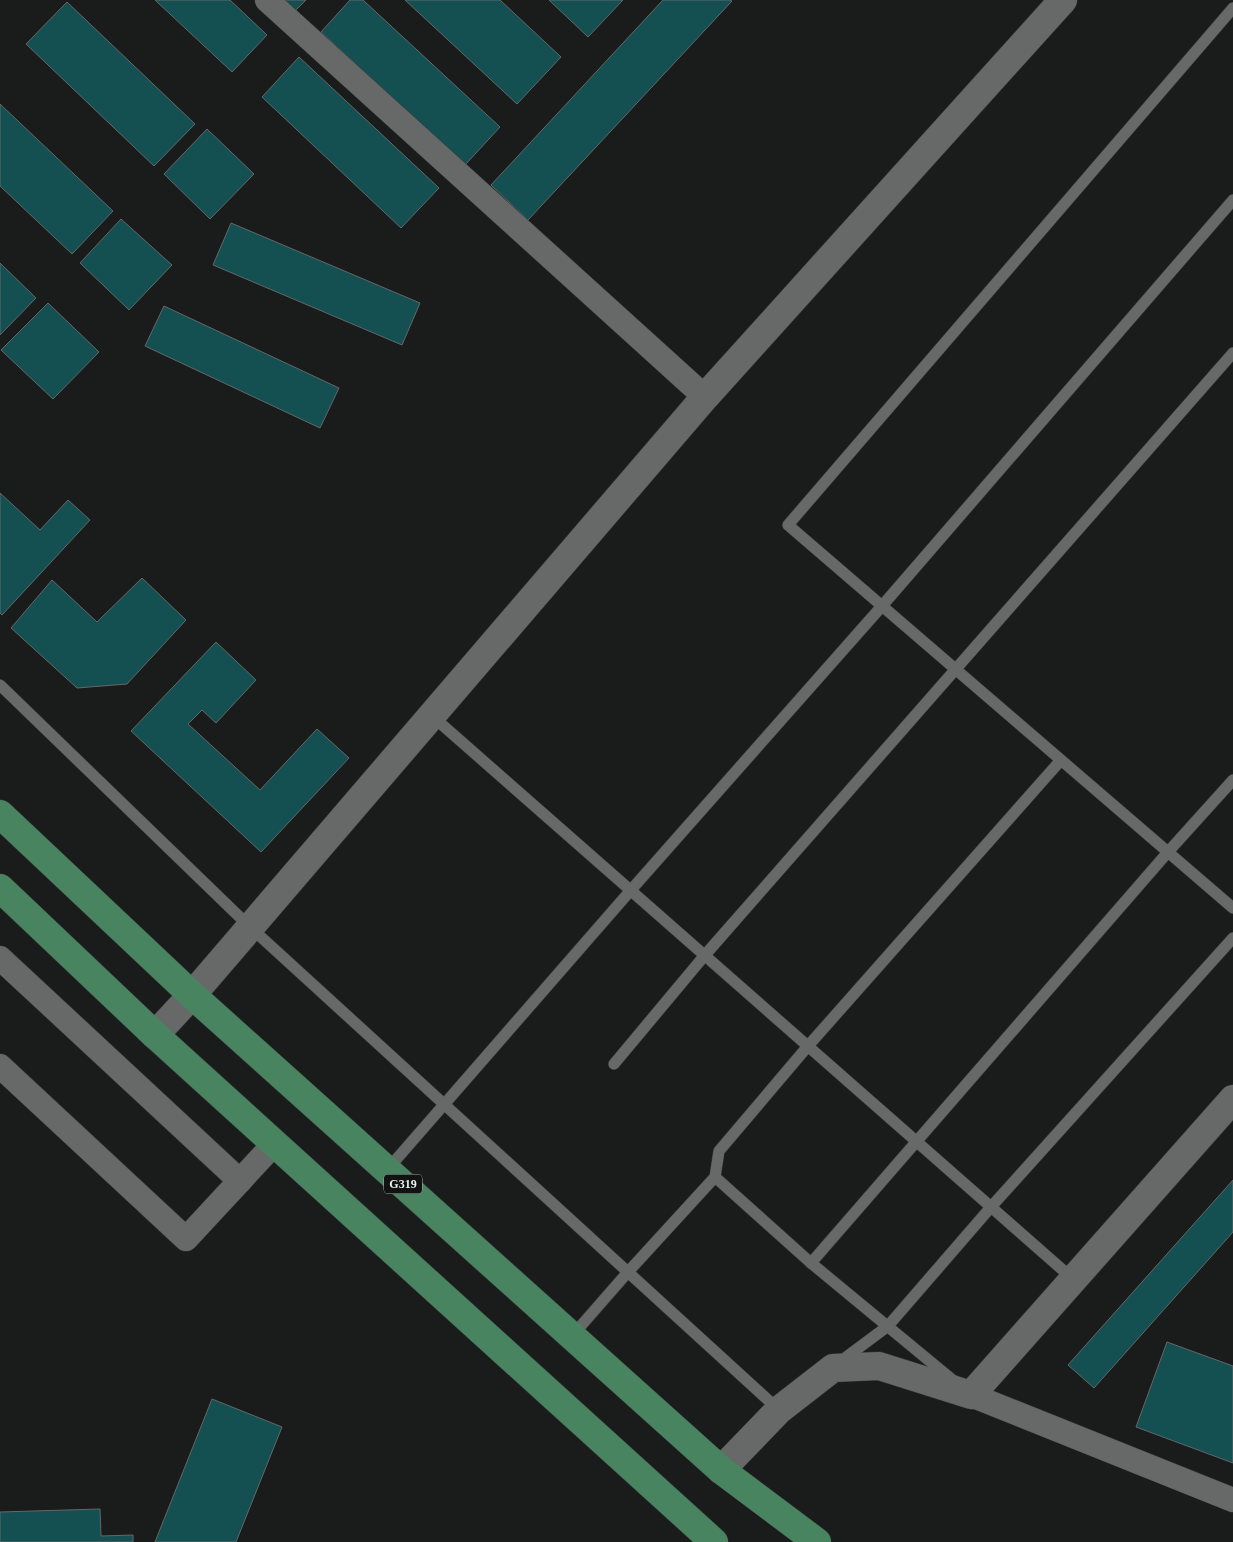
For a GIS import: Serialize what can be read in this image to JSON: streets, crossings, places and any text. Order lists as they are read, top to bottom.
{
  "streets": {
    "main road": ["G319"]
  }
}
